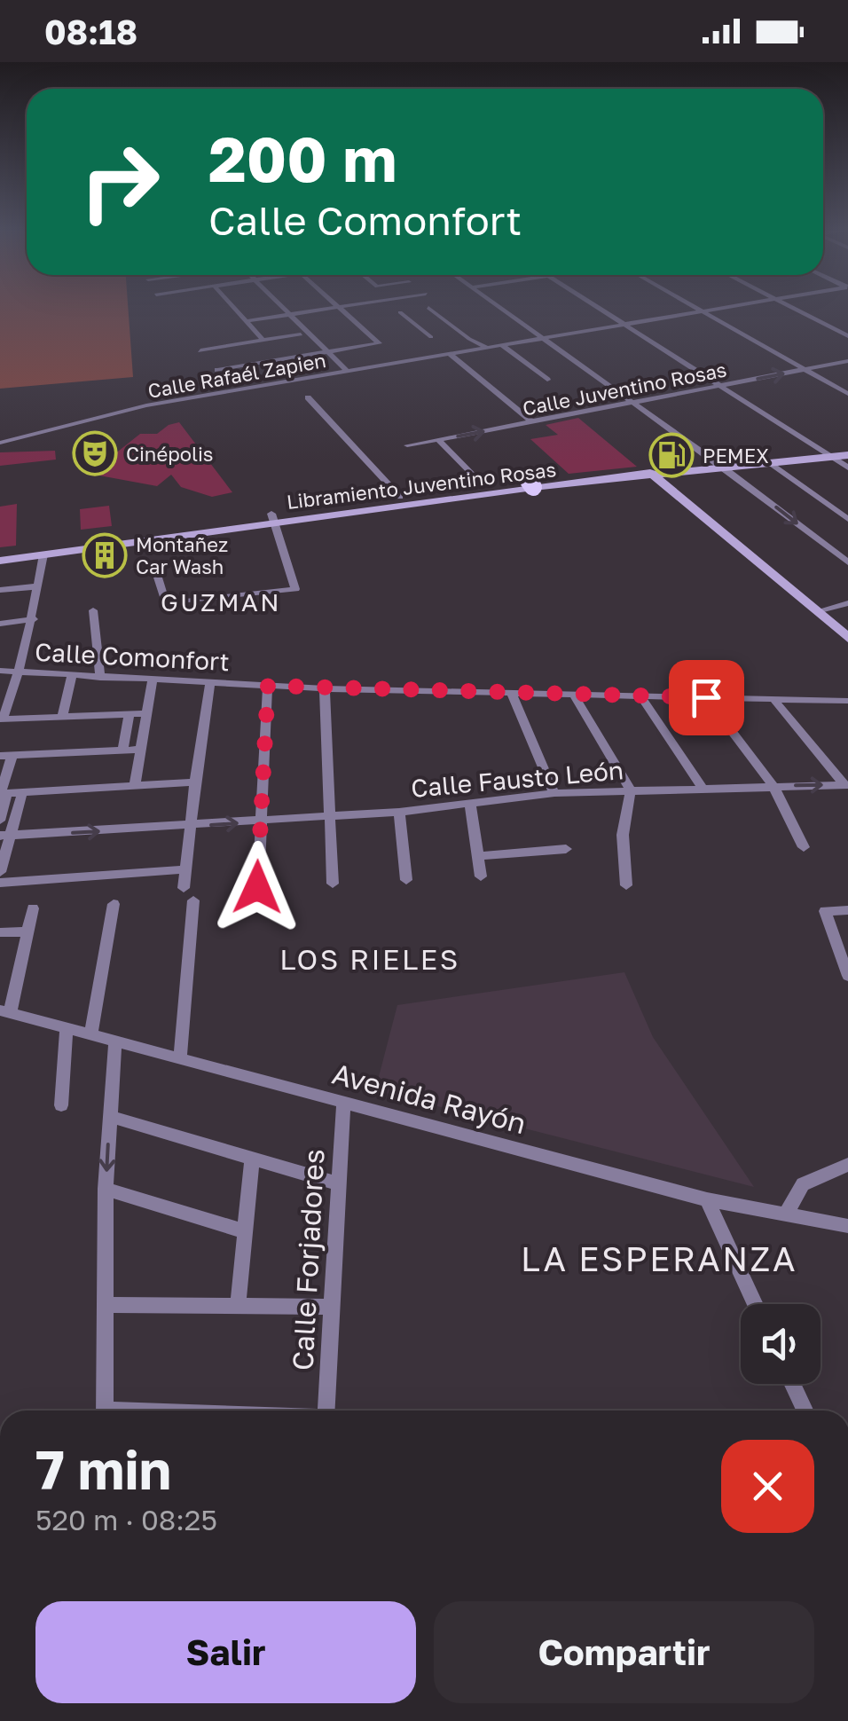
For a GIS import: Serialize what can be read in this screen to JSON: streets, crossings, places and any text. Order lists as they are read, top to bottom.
{
  "streets": {
    "main road": ["Libramiento Juventino Rosas"],
    "street": [
      "Calle Rafaél Zapien",
      "Calle Juventino Rosas",
      "Calle Comonfort",
      "Calle Fausto León",
      "Avenida Rayón",
      "Calle Forjadores"
    ]
  },
  "crossings": [
    ["Avenida Rayón", "Calle Forjadores"]
  ],
  "one_way": ["Calle Juventino Rosas"],
  "districts": ["GUZMAN", "LOS RIELES", "LA ESPERANZA"],
  "places": {
    "theatre": ["Cinépolis"],
    "fuel station": ["PEMEX"],
    "building": ["Montañez Car Wash"]
  },
  "page": {
    "status": "08:18",
    "turn": ["200 m", "Calle Comonfort"],
    "heading": ["7 min", "520 m · 08:25"],
    "buttons": ["Salir", "Compartir"]
  }
}
